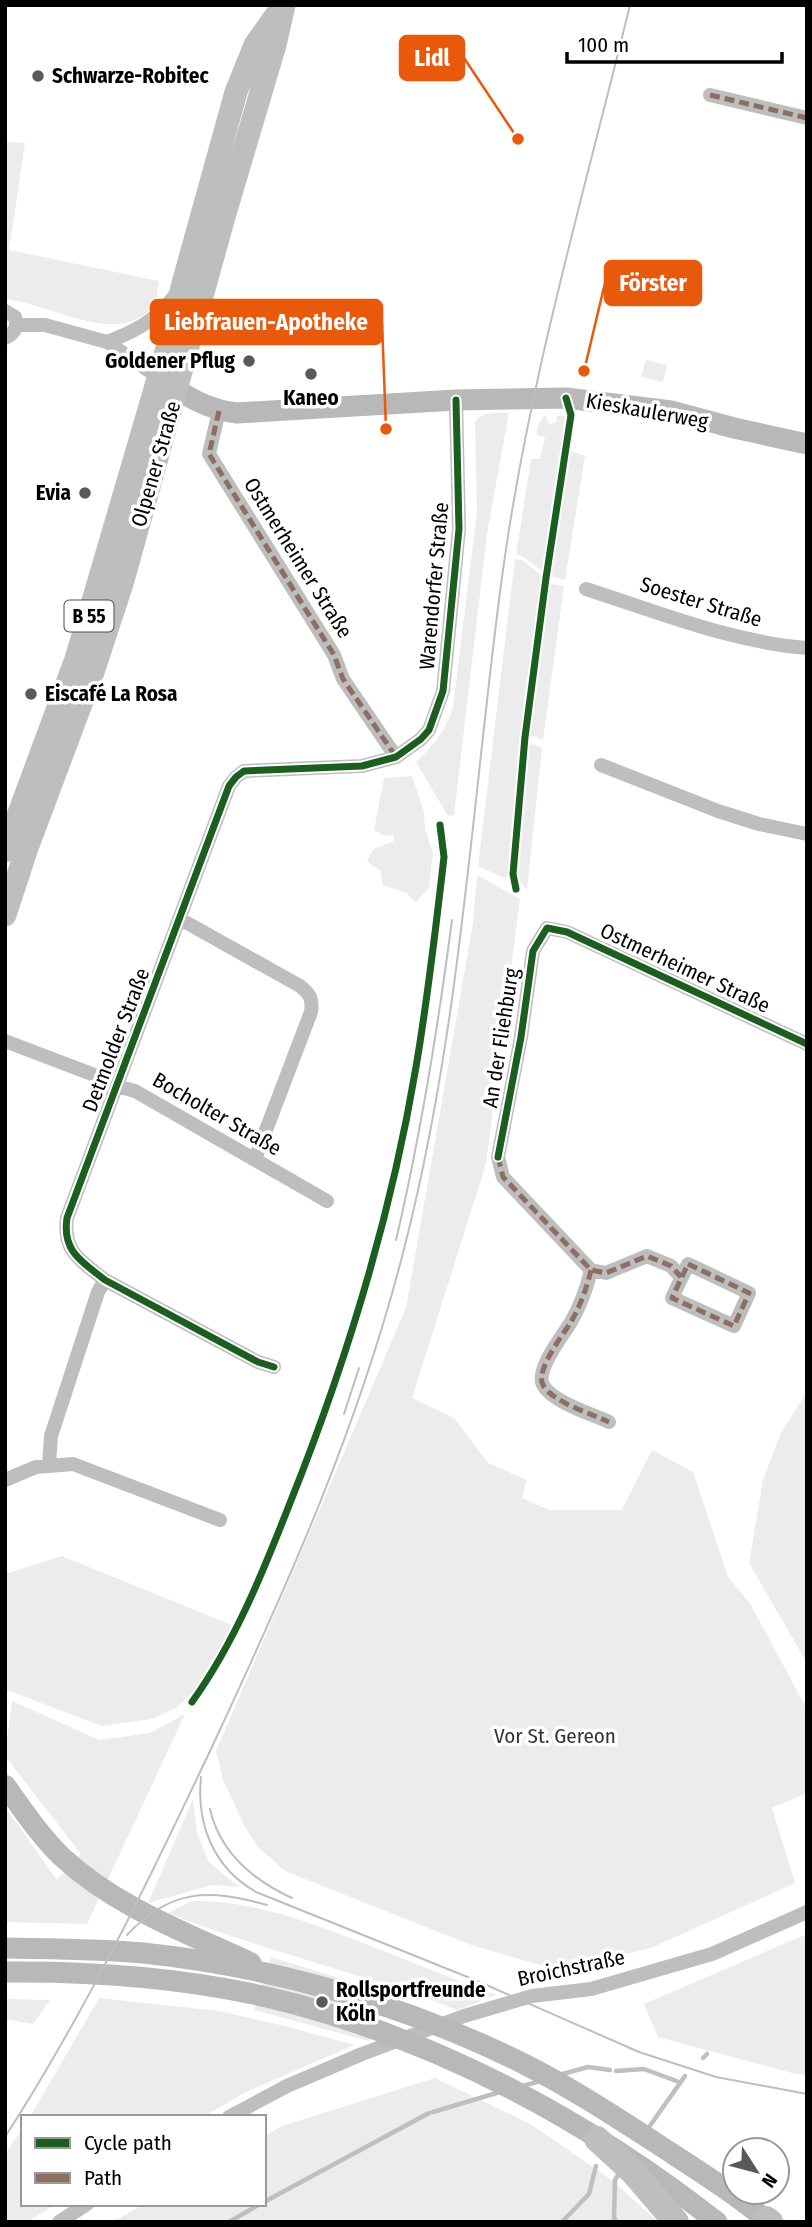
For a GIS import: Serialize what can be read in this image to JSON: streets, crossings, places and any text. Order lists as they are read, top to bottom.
{
  "streets": {
    "main road": ["Kieskaulerweg", "Olpener Straße", "B 55"],
    "street": [
      "Ostmerheimer Straße",
      "Warendorfer Straße",
      "Soester Straße",
      "An der Fliehburg",
      "Detmolder Straße",
      "Bocholter Straße",
      "Broichstraße"
    ]
  },
  "crossings": [
    ["Kieskaulerweg", "Olpener Straße"],
    ["Kieskaulerweg", "Ostmerheimer Straße"],
    ["Kieskaulerweg", "Warendorfer Straße"],
    ["Ostmerheimer Straße", "Warendorfer Straße"],
    ["Ostmerheimer Straße", "An der Fliehburg"],
    ["Ostmerheimer Straße", "Detmolder Straße"],
    ["Warendorfer Straße", "Detmolder Straße"],
    ["Detmolder Straße", "Bocholter Straße"]
  ],
  "parks": ["Vor St. Gereon"],
  "places": [
    "Schwarze-Robitec",
    "Lidl",
    "Goldener Pflug",
    "Förster",
    "Kaneo",
    "Liebfrauen-Apotheke",
    "Evia",
    "Eiscafé La Rosa",
    "Rollsportfreunde Köln"
  ],
  "legend": ["Cycle path", "Path"],
  "scale_bar": "100 m",
  "north": "bottom right"
}
